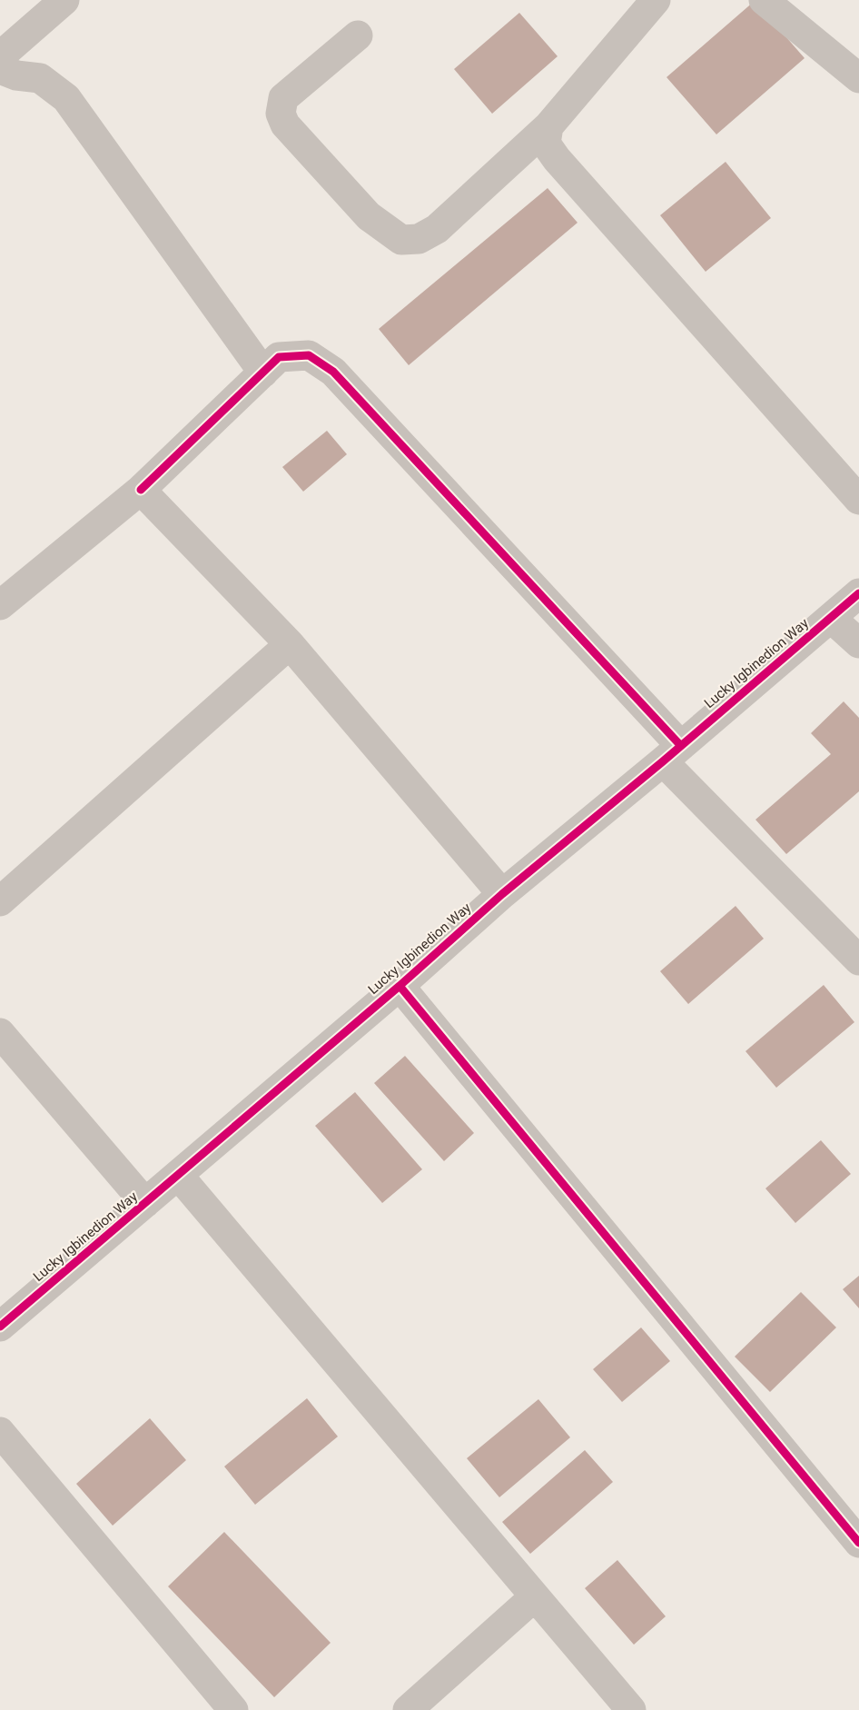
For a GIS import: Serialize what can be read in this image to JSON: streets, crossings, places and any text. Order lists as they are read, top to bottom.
{
  "streets": {
    "street": ["Lucky Igbinedion Way"]
  }
}
